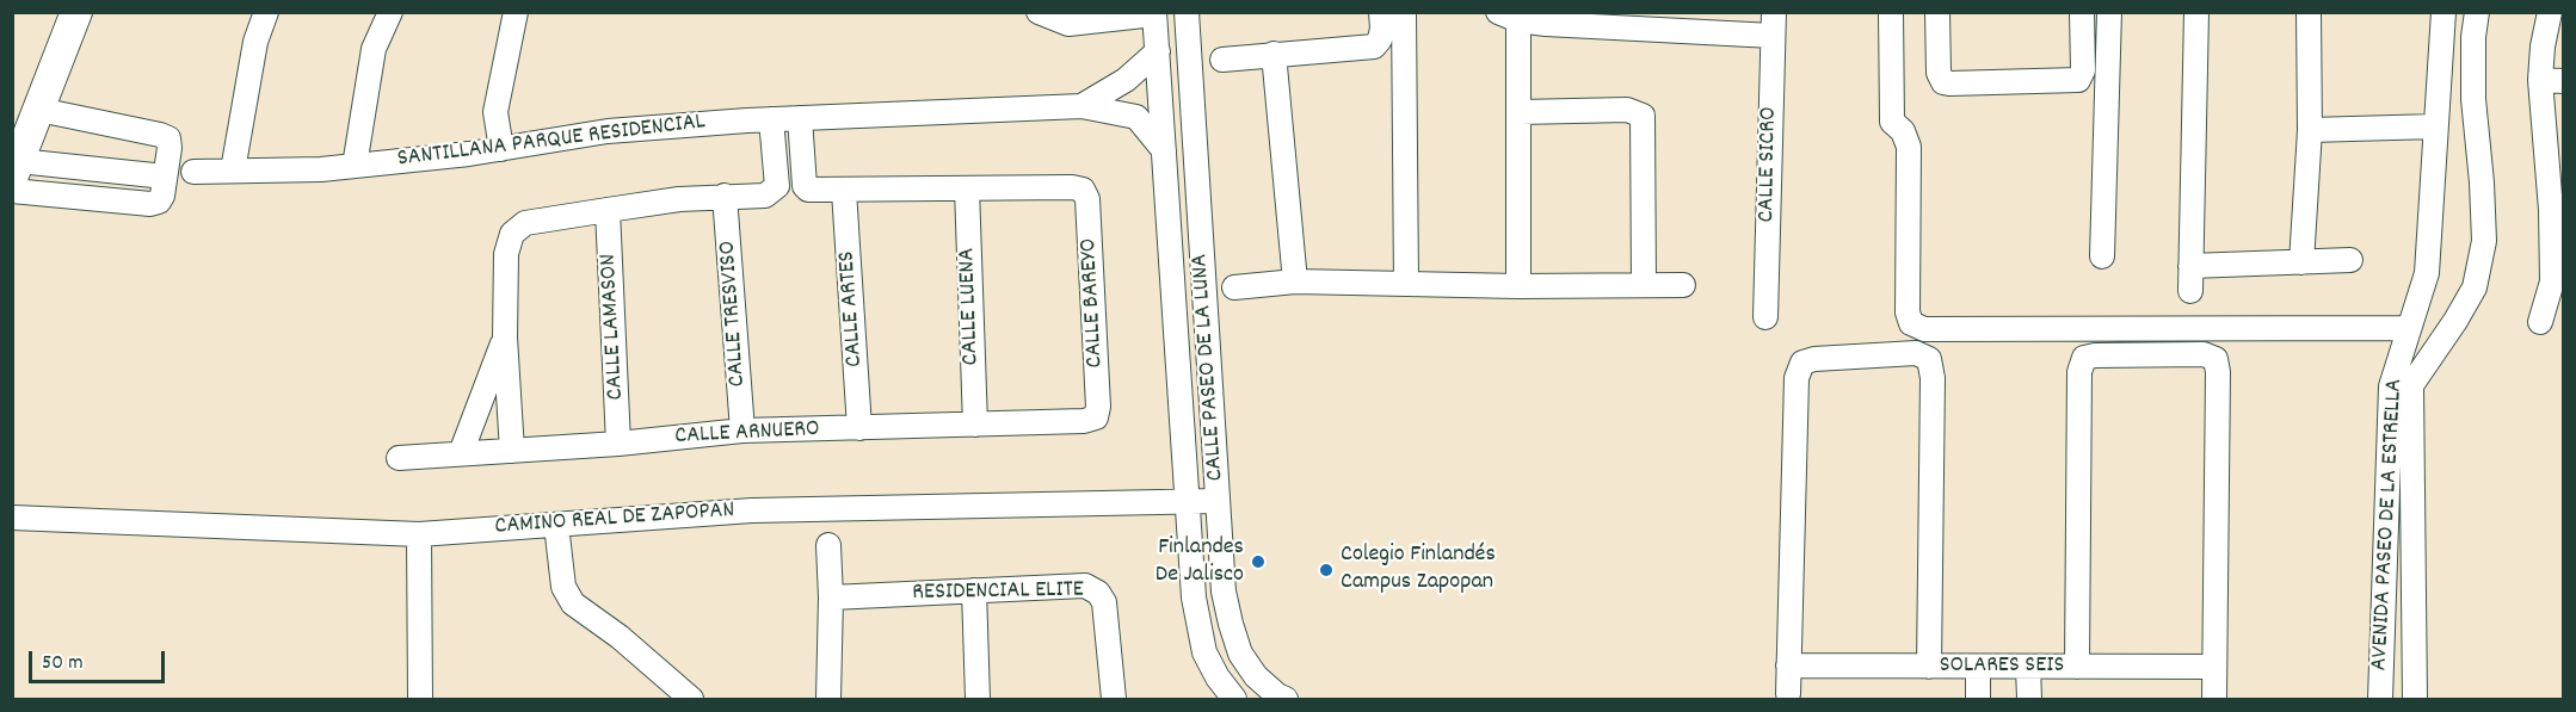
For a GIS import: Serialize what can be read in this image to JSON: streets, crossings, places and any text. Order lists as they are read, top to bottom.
{
  "streets": {
    "street": [
      "SANTILLANA PARQUE RESIDENCIAL",
      "CALLE SICRO",
      "CALLE BAREYO",
      "CALLE LUENA",
      "CALLE ARTES",
      "CALLE TRESVISO",
      "CALLE LAMASON",
      "CALLE PASEO DE LA LUNA",
      "CALLE ARNUERO",
      "CAMINO REAL DE ZAPOPAN",
      "AVENIDA PASEO DE LA ESTRELLA",
      "RESIDENCIAL ELITE",
      "SOLARES SEIS"
    ]
  },
  "crossings": [
    ["CALLE BAREYO", "CALLE LUENA"],
    ["CALLE BAREYO", "CALLE ARNUERO"],
    ["CALLE LUENA", "CALLE ARNUERO"],
    ["CALLE ARTES", "CALLE ARNUERO"],
    ["CALLE TRESVISO", "CALLE ARNUERO"],
    ["CALLE LAMASON", "CALLE ARNUERO"],
    ["CALLE PASEO DE LA LUNA", "CAMINO REAL DE ZAPOPAN"]
  ],
  "places": ["Finlandes De Jalisco", "Colegio Finlandés Campus Zapopan"],
  "scale_bar": "50 m"
}
